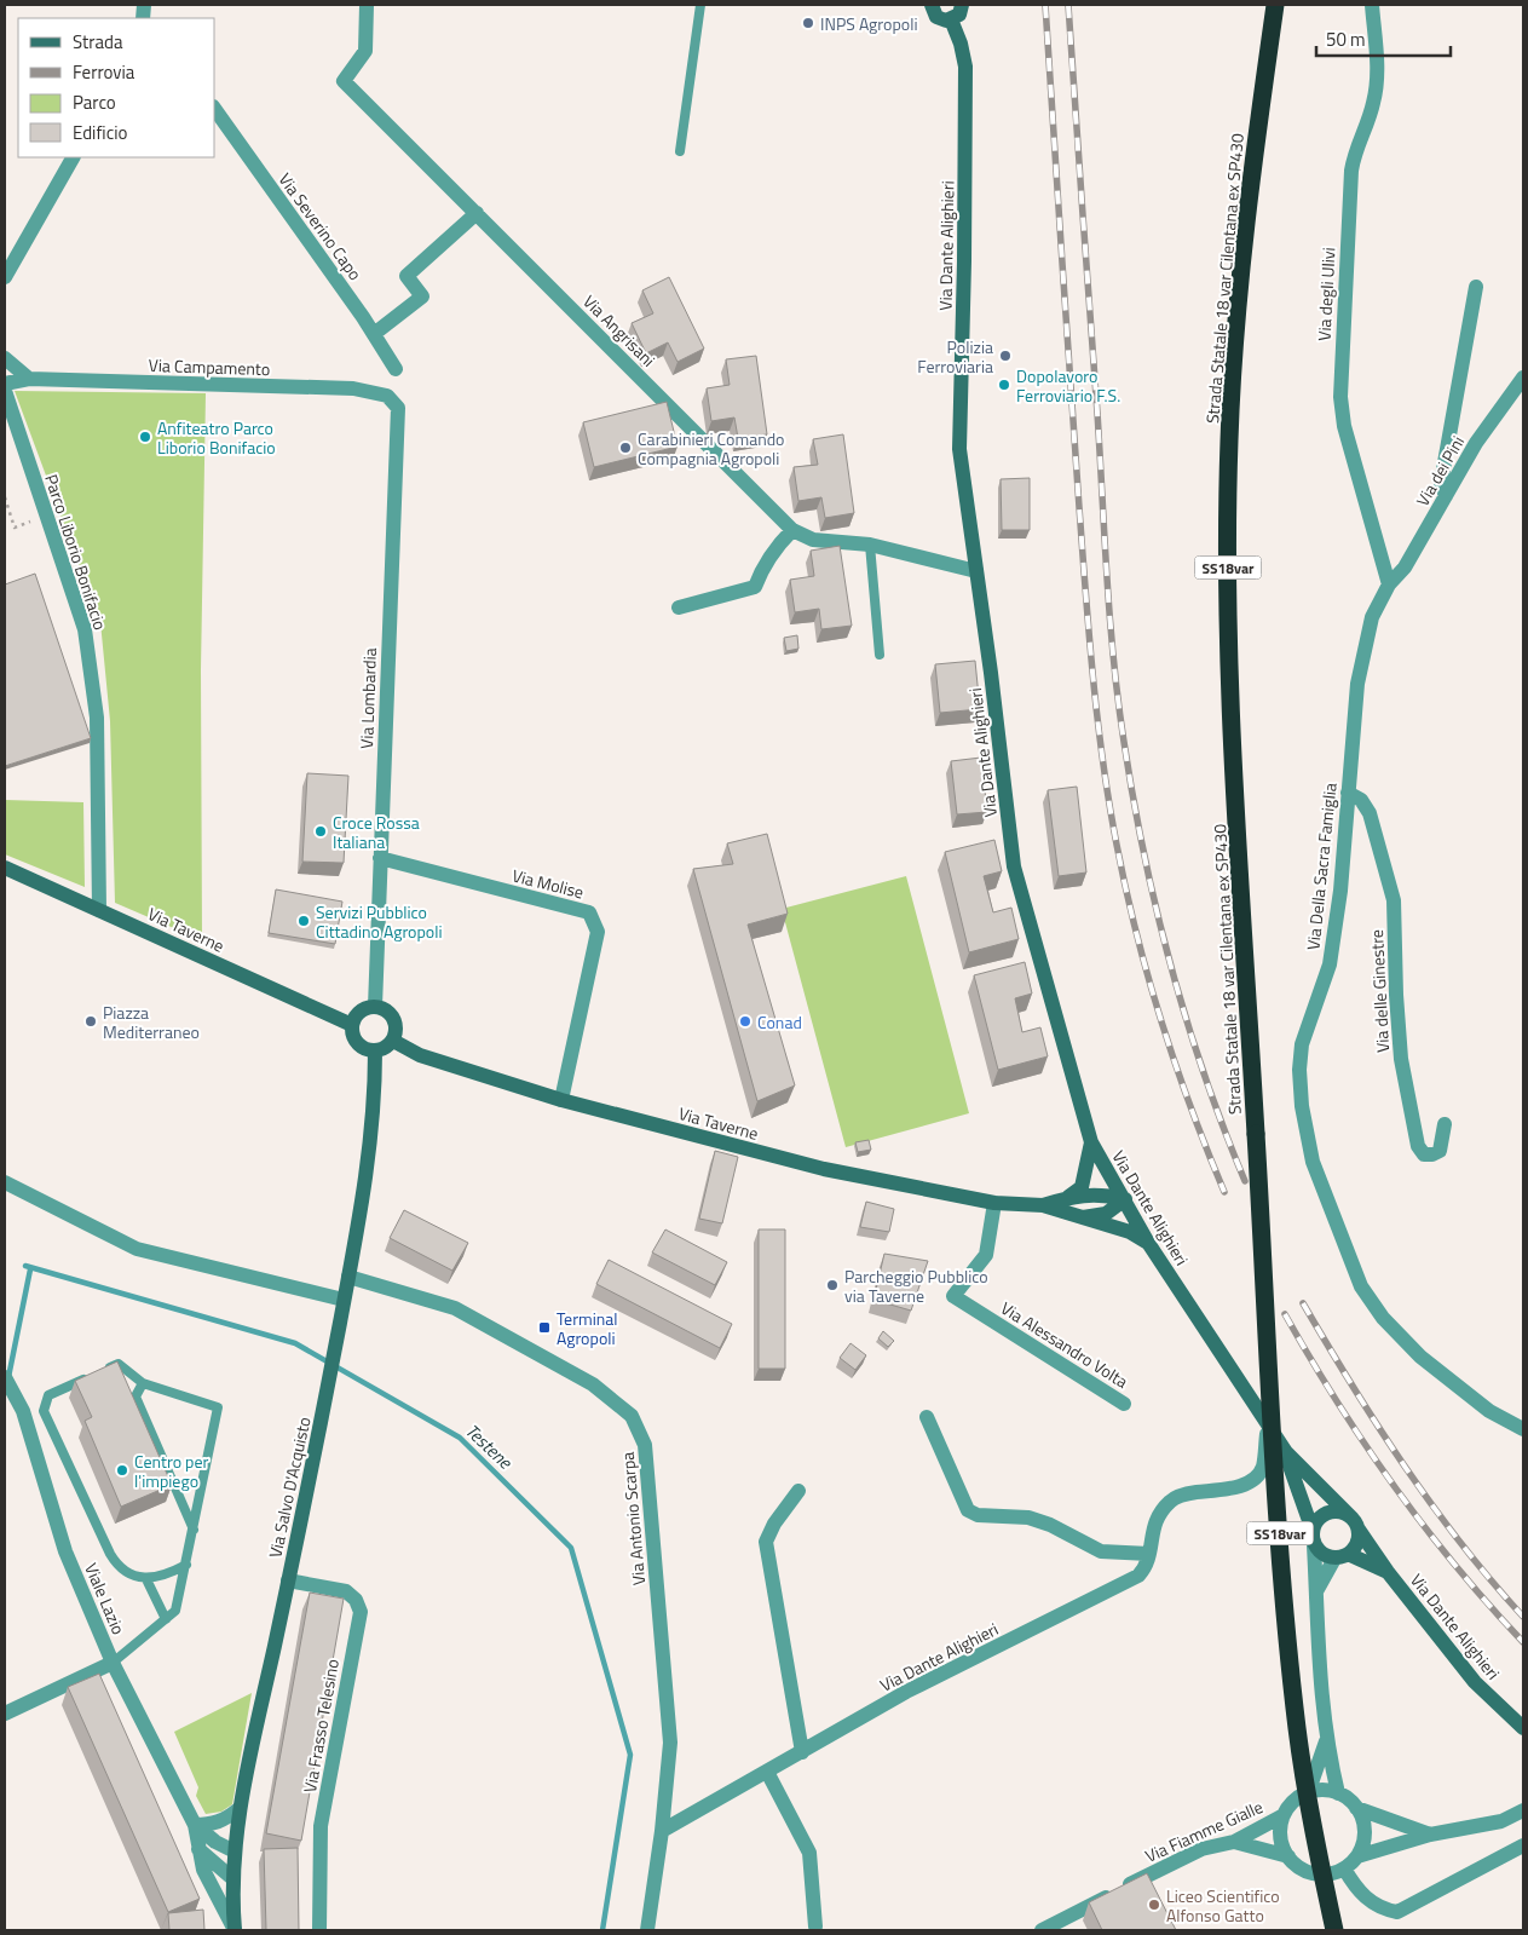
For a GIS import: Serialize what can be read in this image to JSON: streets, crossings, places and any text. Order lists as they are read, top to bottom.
{
  "streets": {
    "highway": ["Strada Statale 18 var Cilentana ex SP430", "SS18var"],
    "street": [
      "Via Severino Capo",
      "Via Dante Alighieri",
      "Via degli Ulivi",
      "Via Angrisani",
      "Via Campamento",
      "Via dei Pini",
      "Parco Liborio Bonifacio",
      "Via Lombardia",
      "Via Della Sacra Famiglia",
      "Via Molise",
      "Via Taverne",
      "Via delle Ginestre",
      "Via Alessandro Volta",
      "Via Salvo D'Acquisto",
      "Via Antonio Scarpa",
      "Viale Lazio",
      "Via Frasso Telesino",
      "Via Fiamme Gialle"
    ]
  },
  "crossings": [
    ["Via Dante Alighieri", "Via Angrisani"],
    ["Via Dante Alighieri", "Via Taverne"],
    ["Via degli Ulivi", "Via dei Pini"],
    ["Via degli Ulivi", "Via Della Sacra Famiglia"],
    ["Via Campamento", "Via Lombardia"],
    ["Via dei Pini", "Via Della Sacra Famiglia"],
    ["Parco Liborio Bonifacio", "Via Taverne"],
    ["Via Lombardia", "Via Molise"],
    ["Via Lombardia", "Via Taverne"],
    ["Via Lombardia", "Via Salvo D'Acquisto"],
    ["Via Della Sacra Famiglia", "Via delle Ginestre"],
    ["Via Molise", "Via Taverne"],
    ["Via Taverne", "Via Alessandro Volta"],
    ["Via Taverne", "Via Salvo D'Acquisto"],
    ["Via Salvo D'Acquisto", "Via Antonio Scarpa"],
    ["Via Salvo D'Acquisto", "Viale Lazio"],
    ["Via Salvo D'Acquisto", "Via Frasso Telesino"]
  ],
  "water": ["Testene"],
  "places": {
    "other": [
      "INPS Agropoli",
      "Polizia Ferroviaria",
      "Dopolavoro Ferroviario F.S.",
      "Anfiteatro Parco Liborio Bonifacio",
      "Carabinieri Comando Compagnia Agropoli",
      "Croce Rossa Italiana",
      "Servizi Pubblico Cittadino Agropoli",
      "Piazza Mediterraneo",
      "Conad",
      "Parcheggio Pubblico via Taverne",
      "Centro per l'impiego",
      "Liceo Scientifico Alfonso Gatto"
    ],
    "transit": ["Terminal Agropoli"]
  },
  "legend": [
    "Strada",
    "Ferrovia",
    "Parco",
    "Edificio"
  ],
  "scale_bar": "50 m"
}
